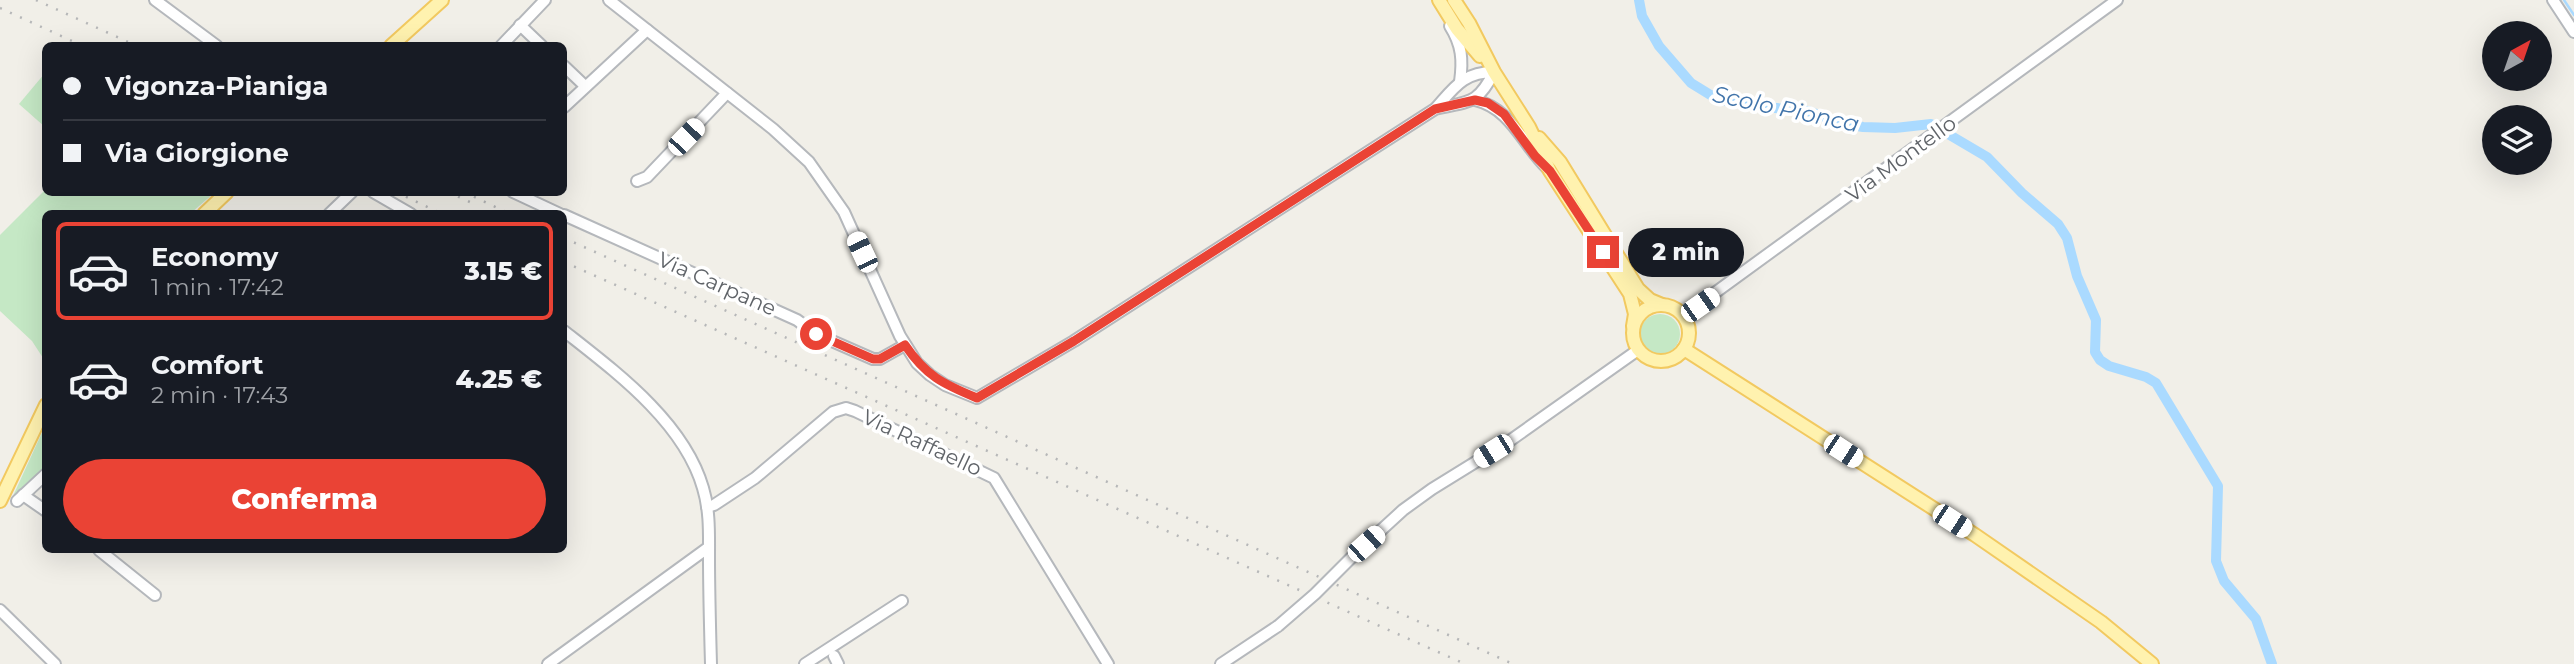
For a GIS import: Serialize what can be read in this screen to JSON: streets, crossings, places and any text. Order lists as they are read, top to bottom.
{
  "streets": {
    "street": ["Via Montello", "Via Carpane", "Via Raffaello"]
  },
  "water": ["Scolo Pionca"],
  "north": "top right",
  "page": {
    "banner": ["Vigonza-Pianiga", "Via Giorgione"],
    "list": [
      {
        "name": "Economy",
        "note": "1 min · 17:42",
        "value": "3.15 €"
      },
      {
        "name": "Comfort",
        "note": "2 min · 17:43",
        "value": "4.25 €"
      }
    ],
    "bubble": "2 min",
    "buttons": "Conferma"
  }
}
